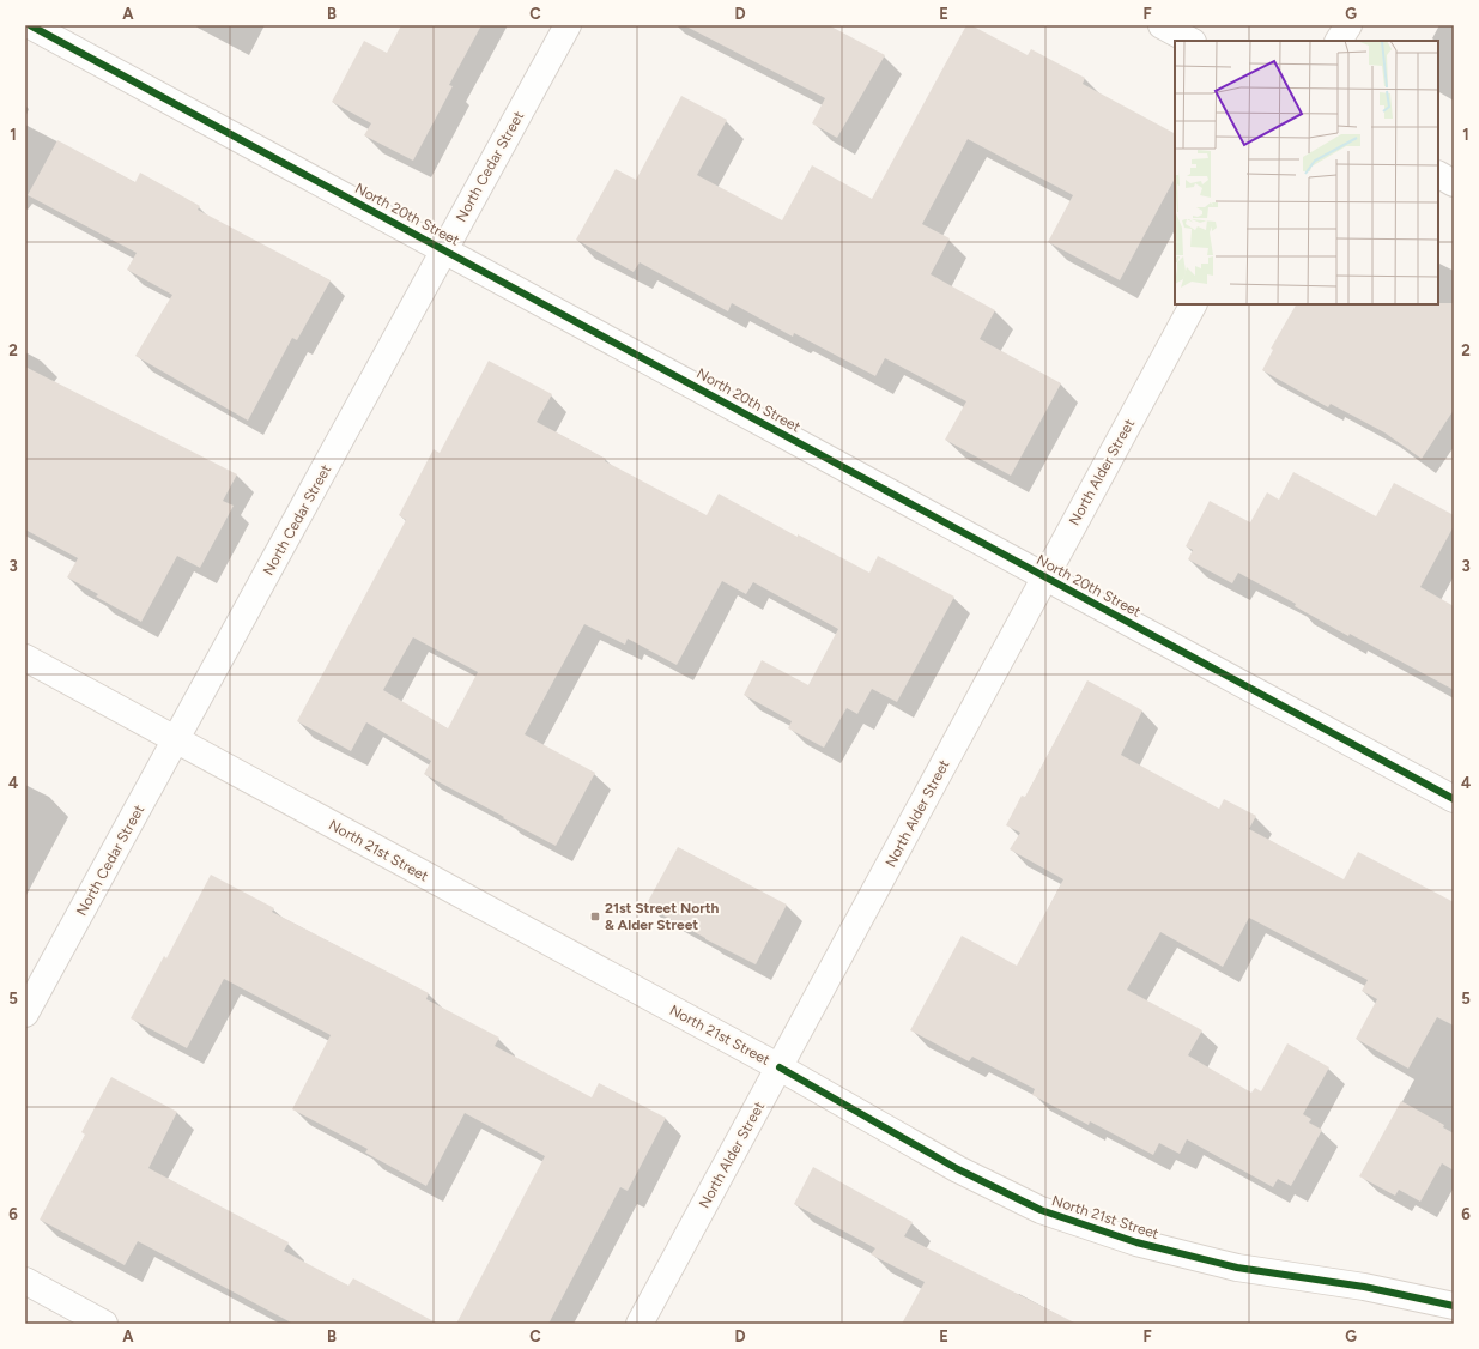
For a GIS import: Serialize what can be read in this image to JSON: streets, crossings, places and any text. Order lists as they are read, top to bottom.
{
  "streets": {
    "street": [
      "North Cedar Street",
      "North 20th Street",
      "North Alder Street",
      "North 21st Street"
    ]
  },
  "crossings": [
    ["North Cedar Street", "North 20th Street"],
    ["North Cedar Street", "North 21st Street"],
    ["North 20th Street", "North Alder Street"],
    ["North Alder Street", "North 21st Street"]
  ],
  "places": {
    "transit": ["21st Street North & Alder Street"]
  },
  "grid": {
    "columns": [
      "A",
      "B",
      "C",
      "D",
      "E",
      "F",
      "G"
    ],
    "rows": [
      "1",
      "2",
      "3",
      "4",
      "5",
      "6"
    ]
  }
}
